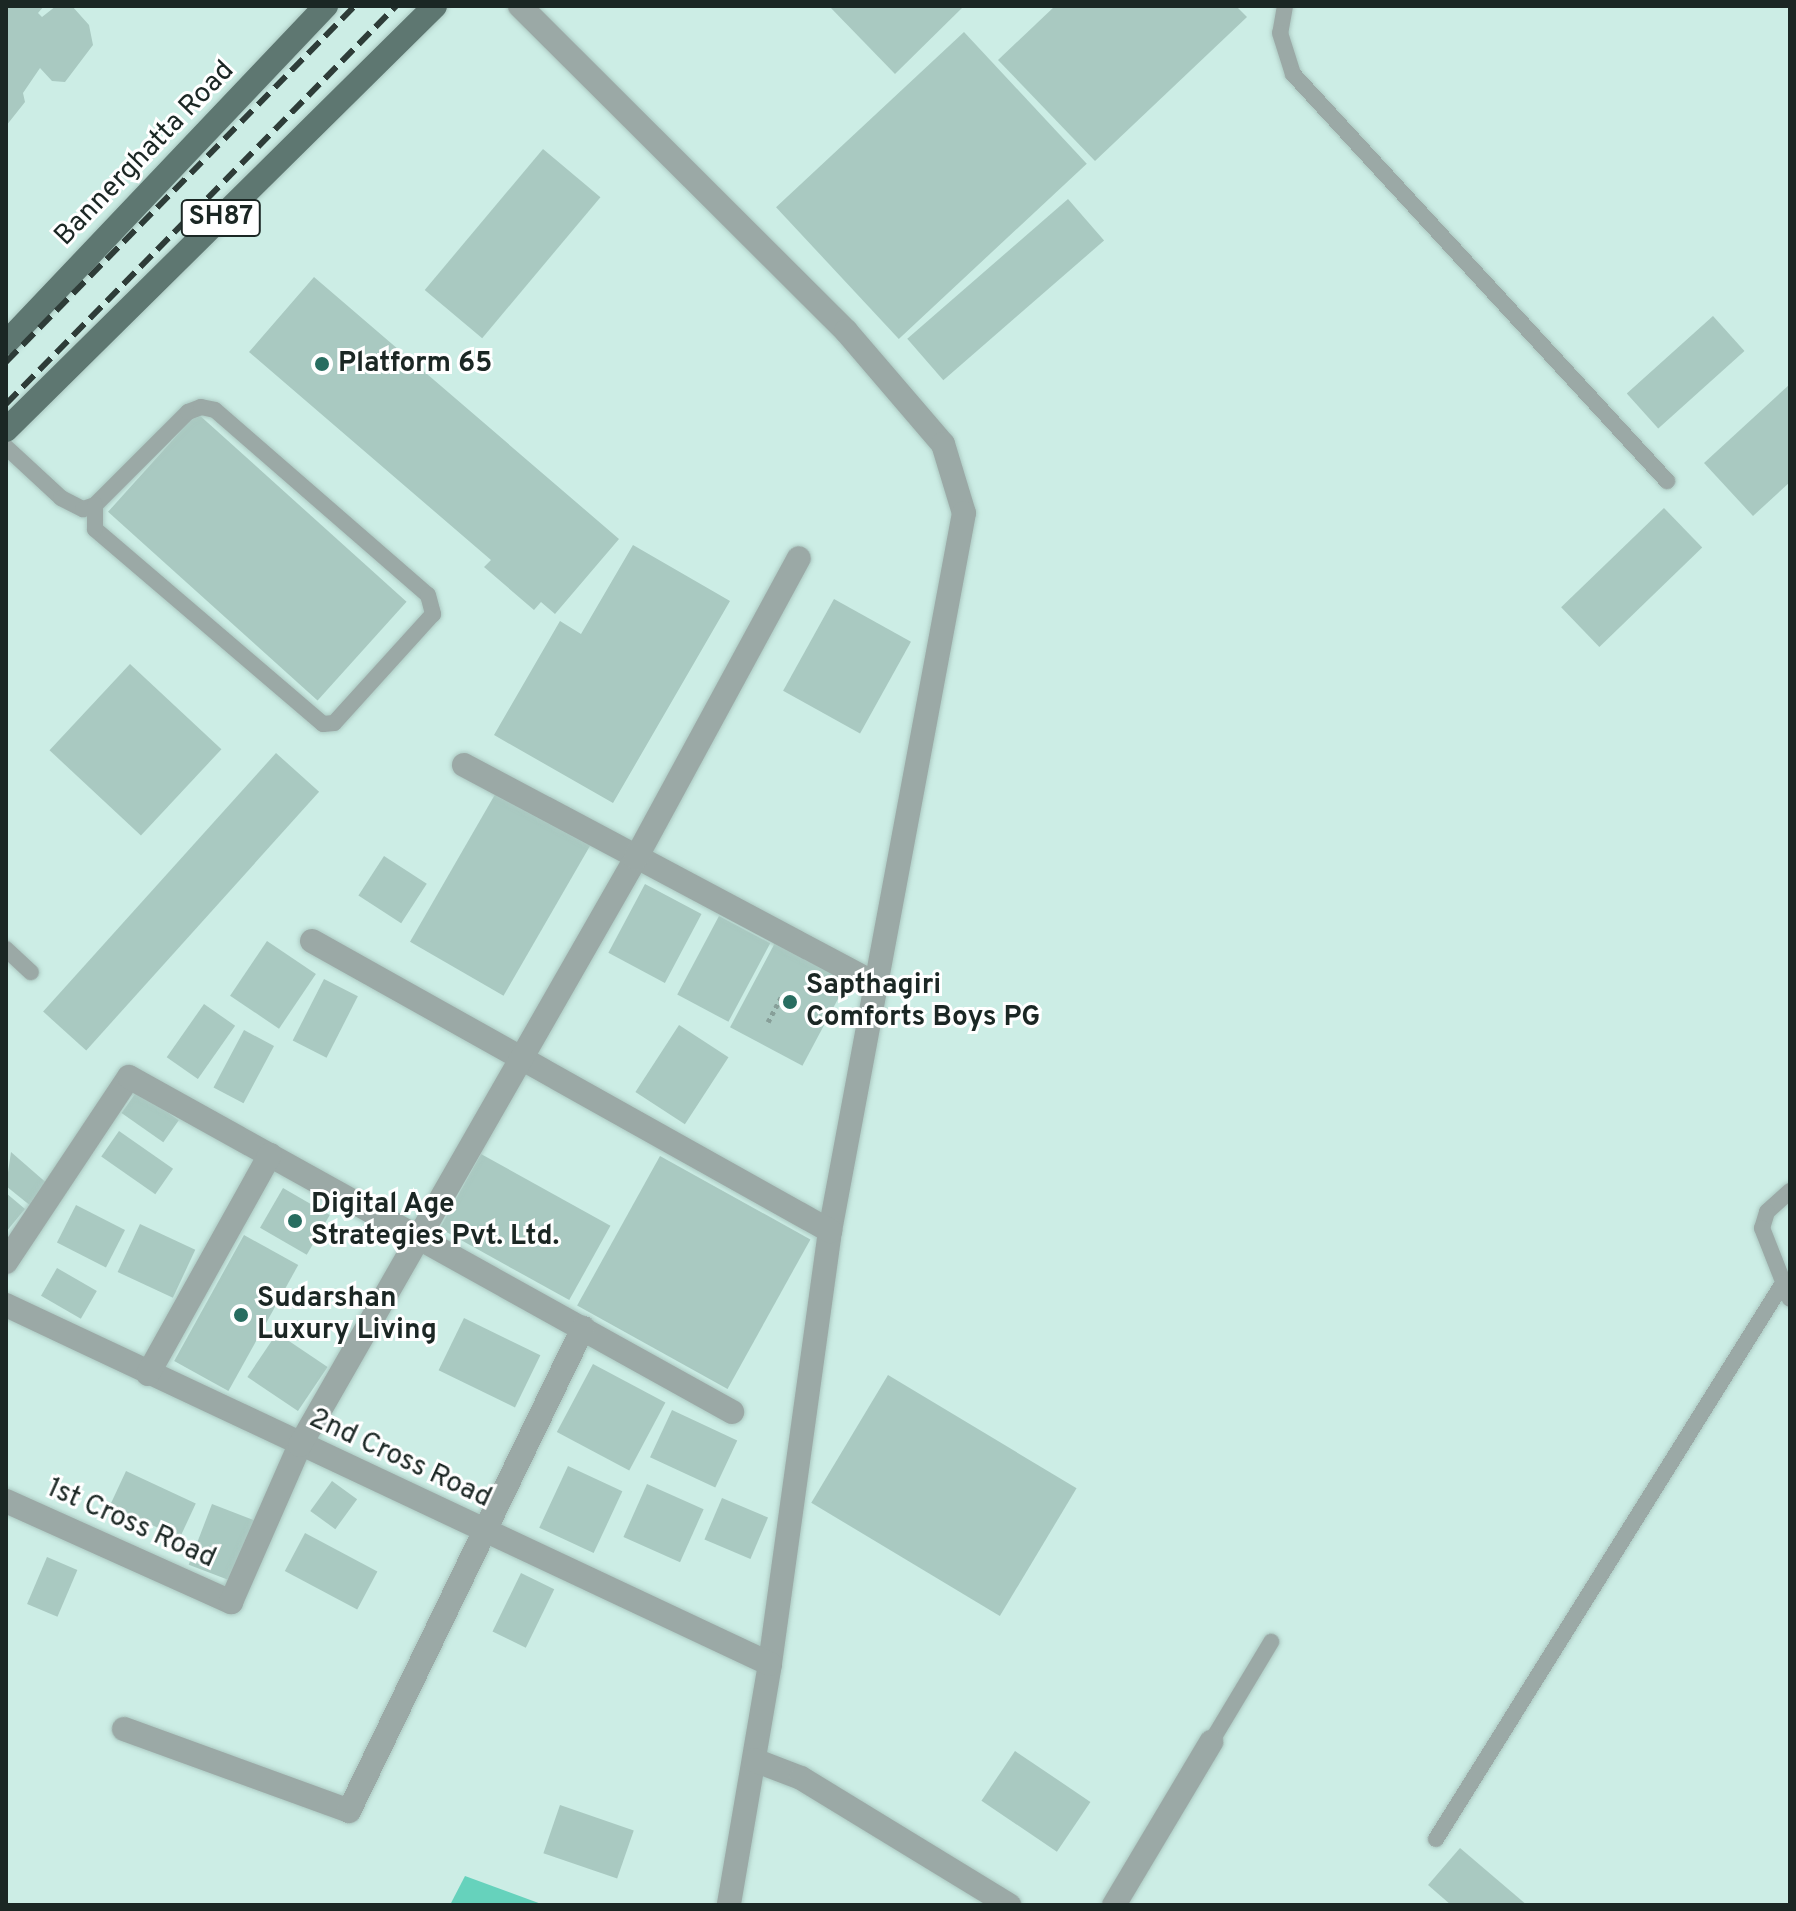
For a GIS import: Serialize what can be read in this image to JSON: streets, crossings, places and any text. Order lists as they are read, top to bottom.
{
  "streets": {
    "main road": ["Bannerghatta Road", "SH87"],
    "street": ["2nd Cross Road", "1st Cross Road"]
  },
  "crossings": [
    ["2nd Cross Road", "1st Cross Road"]
  ],
  "places": [
    "Platform 65",
    "Sapthagiri Comforts Boys PG",
    "Digital Age Strategies Pvt. Ltd.",
    "Sudarshan Luxury Living"
  ]
}
